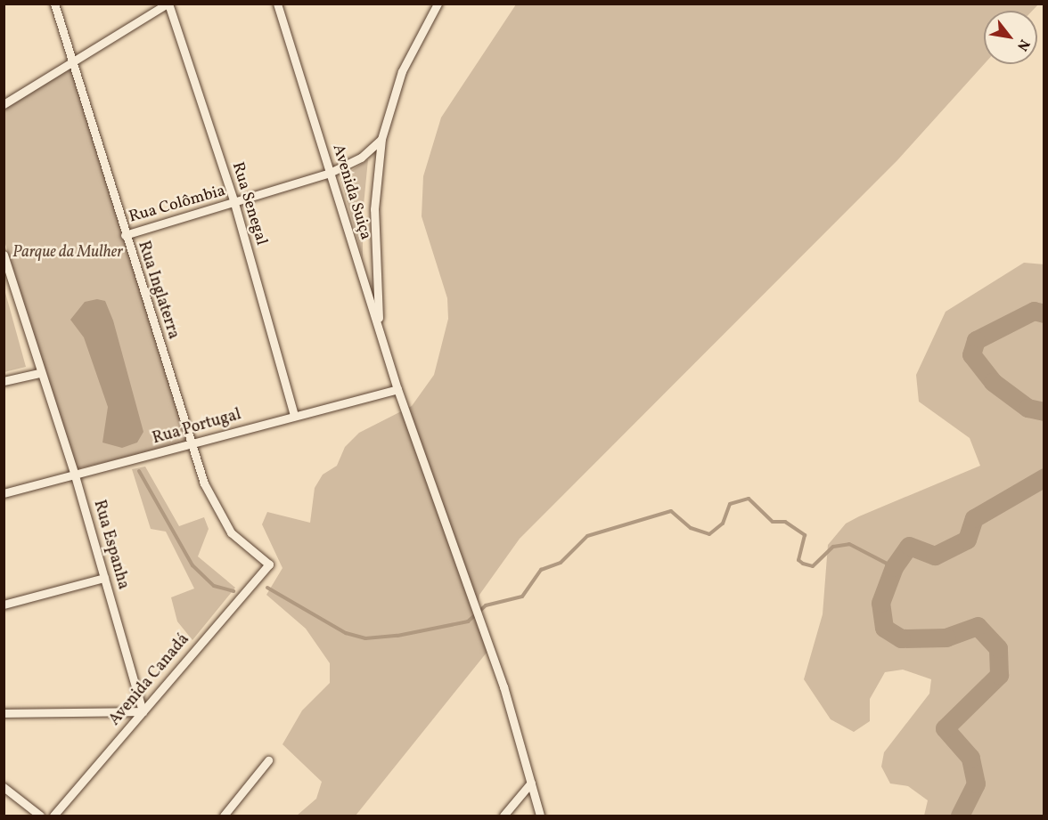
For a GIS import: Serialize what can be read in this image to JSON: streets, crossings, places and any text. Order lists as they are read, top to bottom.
{
  "streets": {
    "street": [
      "Avenida Suiça",
      "Rua Senegal",
      "Rua Colômbia",
      "Rua Inglaterra",
      "Rua Portugal",
      "Rua Espanha",
      "Avenida Canadá"
    ]
  },
  "crossings": [
    ["Avenida Suiça", "Rua Colômbia"],
    ["Avenida Suiça", "Rua Portugal"],
    ["Rua Senegal", "Rua Colômbia"],
    ["Rua Senegal", "Rua Portugal"],
    ["Rua Colômbia", "Rua Inglaterra"],
    ["Rua Inglaterra", "Rua Portugal"],
    ["Rua Inglaterra", "Avenida Canadá"],
    ["Rua Portugal", "Rua Espanha"],
    ["Rua Espanha", "Avenida Canadá"]
  ],
  "parks": ["Parque da Mulher"],
  "north": "bottom right"
}
